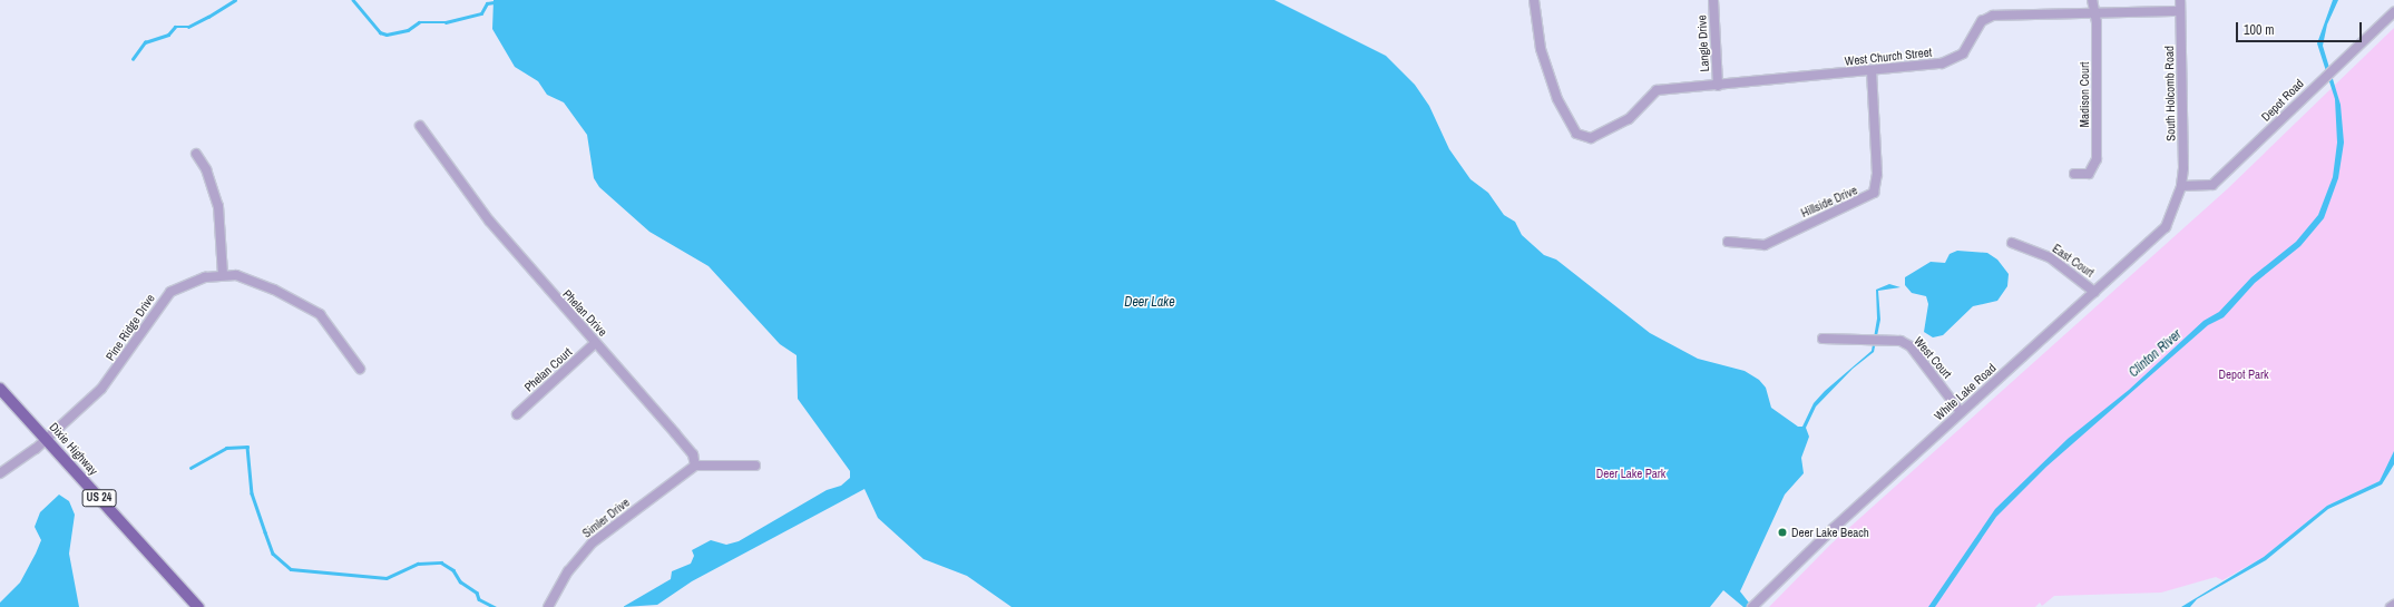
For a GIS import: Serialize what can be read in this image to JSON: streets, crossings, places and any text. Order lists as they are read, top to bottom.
{
  "streets": {
    "main road": ["Dixie Highway", "US 24"],
    "street": [
      "Langle Drive",
      "West Church Street",
      "South Holcomb Road",
      "Madison Court",
      "Depot Road",
      "Hillside Drive",
      "East Court",
      "Phelan Drive",
      "Pine Ridge Drive",
      "West Court",
      "Phelan Court",
      "White Lake Road",
      "Simler Drive"
    ]
  },
  "crossings": [
    ["Langle Drive", "West Church Street"],
    ["West Church Street", "South Holcomb Road"],
    ["West Church Street", "Madison Court"],
    ["West Church Street", "Hillside Drive"],
    ["South Holcomb Road", "Depot Road"],
    ["South Holcomb Road", "White Lake Road"],
    ["Depot Road", "White Lake Road"],
    ["East Court", "White Lake Road"],
    ["Phelan Drive", "Phelan Court"],
    ["Phelan Drive", "Simler Drive"],
    ["Pine Ridge Drive", "Dixie Highway"],
    ["West Court", "White Lake Road"]
  ],
  "water": ["Deer Lake", "Clinton River"],
  "parks": ["Depot Park", "Deer Lake Park"],
  "places": ["Deer Lake Beach"],
  "scale_bar": "100 m"
}
